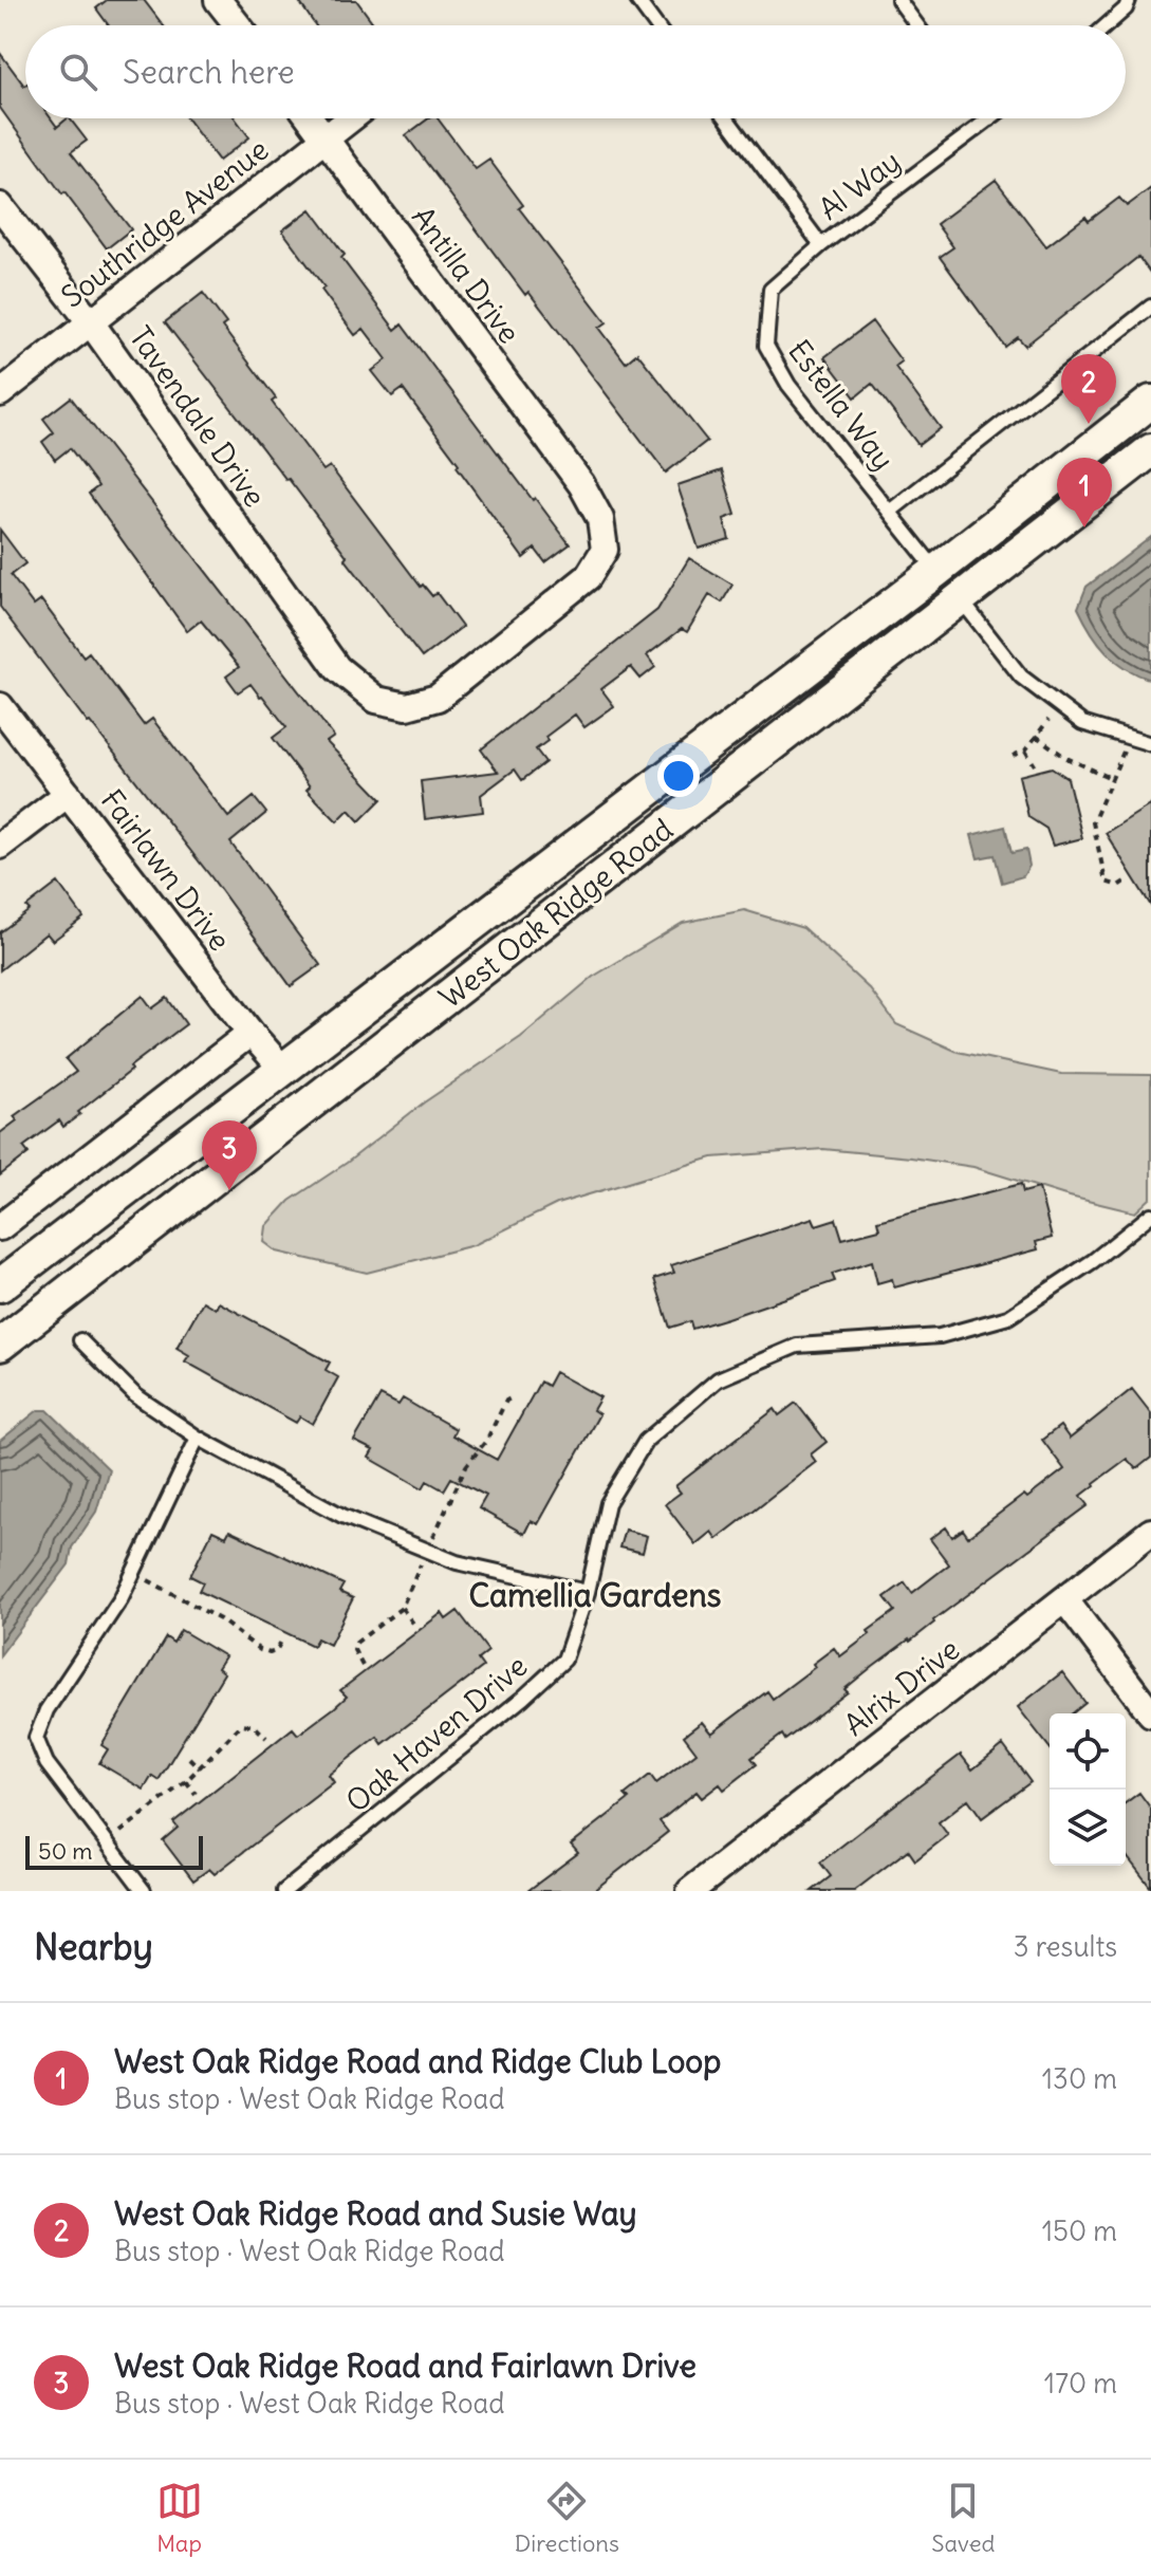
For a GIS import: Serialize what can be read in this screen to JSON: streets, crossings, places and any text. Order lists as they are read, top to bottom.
{
  "streets": {
    "street": [
      "Southridge Avenue",
      "Antilla Drive",
      "Tavendale Drive",
      "Fairlawn Drive",
      "West Oak Ridge Road",
      "Alrix Drive"
    ],
    "lane": ["Al Way", "Estella Way", "Oak Haven Drive"]
  },
  "crossings": [
    ["Al Way", "Estella Way"],
    ["Southridge Avenue", "Antilla Drive"],
    ["Southridge Avenue", "Tavendale Drive"],
    ["Antilla Drive", "Tavendale Drive"],
    ["Estella Way", "West Oak Ridge Road"],
    ["Fairlawn Drive", "West Oak Ridge Road"]
  ],
  "districts": ["Camellia Gardens"],
  "scale_bar": "50 m",
  "page": {
    "search": "Search here",
    "pins": ["2", "1", "3"],
    "scale": "50 m",
    "heading": ["Nearby", "3 results"],
    "list": [
      {
        "mark": "1",
        "name": "West Oak Ridge Road and Ridge Club Loop",
        "note": "Bus stop · West Oak Ridge Road",
        "value": "130 m"
      },
      {
        "mark": "2",
        "name": "West Oak Ridge Road and Susie Way",
        "note": "Bus stop · West Oak Ridge Road",
        "value": "150 m"
      },
      {
        "mark": "3",
        "name": "West Oak Ridge Road and Fairlawn Drive",
        "note": "Bus stop · West Oak Ridge Road",
        "value": "170 m"
      }
    ],
    "nav": ["Map", "Directions", "Saved"]
  }
}
